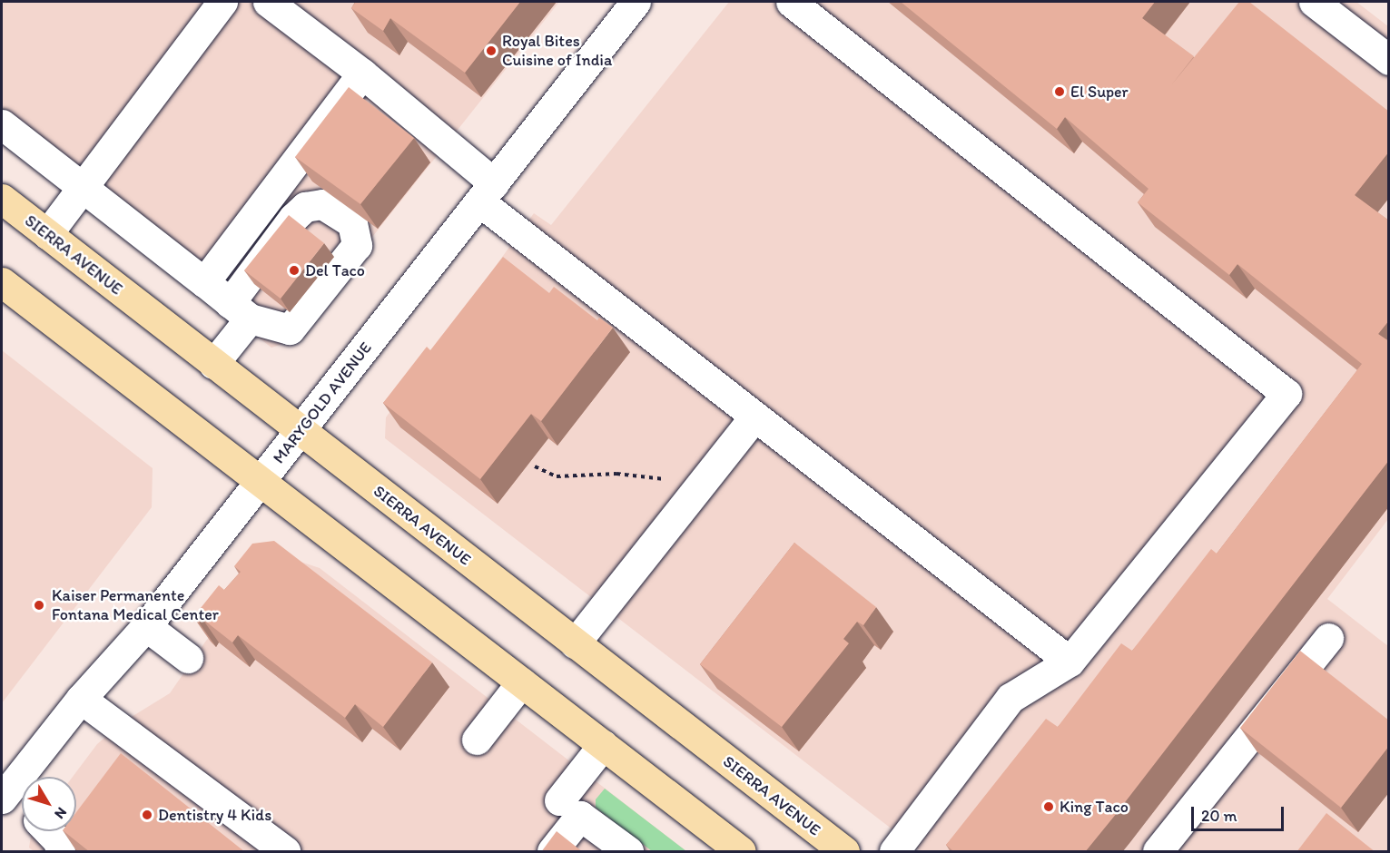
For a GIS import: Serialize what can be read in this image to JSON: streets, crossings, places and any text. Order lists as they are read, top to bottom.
{
  "streets": {
    "main road": ["SIERRA AVENUE"],
    "street": ["MARYGOLD AVENUE"]
  },
  "crossings": [
    ["SIERRA AVENUE", "MARYGOLD AVENUE"]
  ],
  "places": [
    "Royal Bites Cuisine of India",
    "El Super",
    "Del Taco",
    "Kaiser Permanente Fontana Medical Center",
    "King Taco",
    "Dentistry 4 Kids"
  ],
  "scale_bar": "20 m",
  "north": "bottom right"
}
